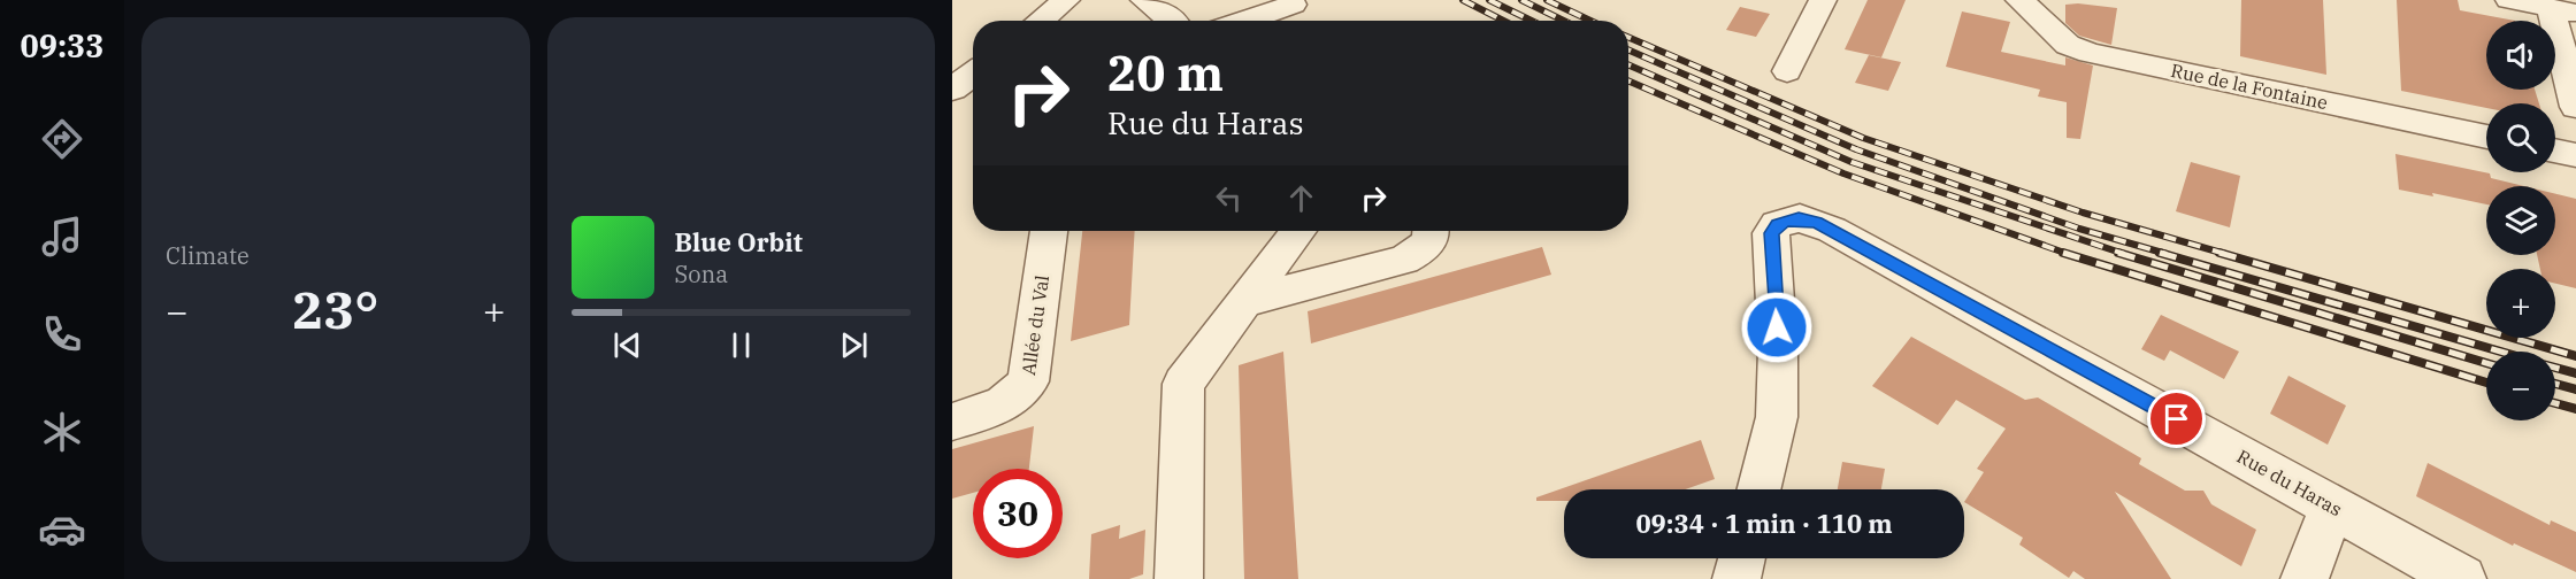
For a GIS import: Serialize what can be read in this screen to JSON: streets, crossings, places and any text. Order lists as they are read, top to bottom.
{
  "streets": {
    "street": ["Rue de la Fontaine", "Allée du Val", "Rue du Haras"]
  },
  "page": {
    "tabs": "09:33",
    "tile": "Climate",
    "map_buttons": ["+", "−"],
    "turn": ["20 m", "Rue du Haras"],
    "song": ["Blue Orbit", "Sona"],
    "heat": ["−", "23°", "+"],
    "limit": "30",
    "trip": "09:34 · 1 min · 110 m"
  }
}
